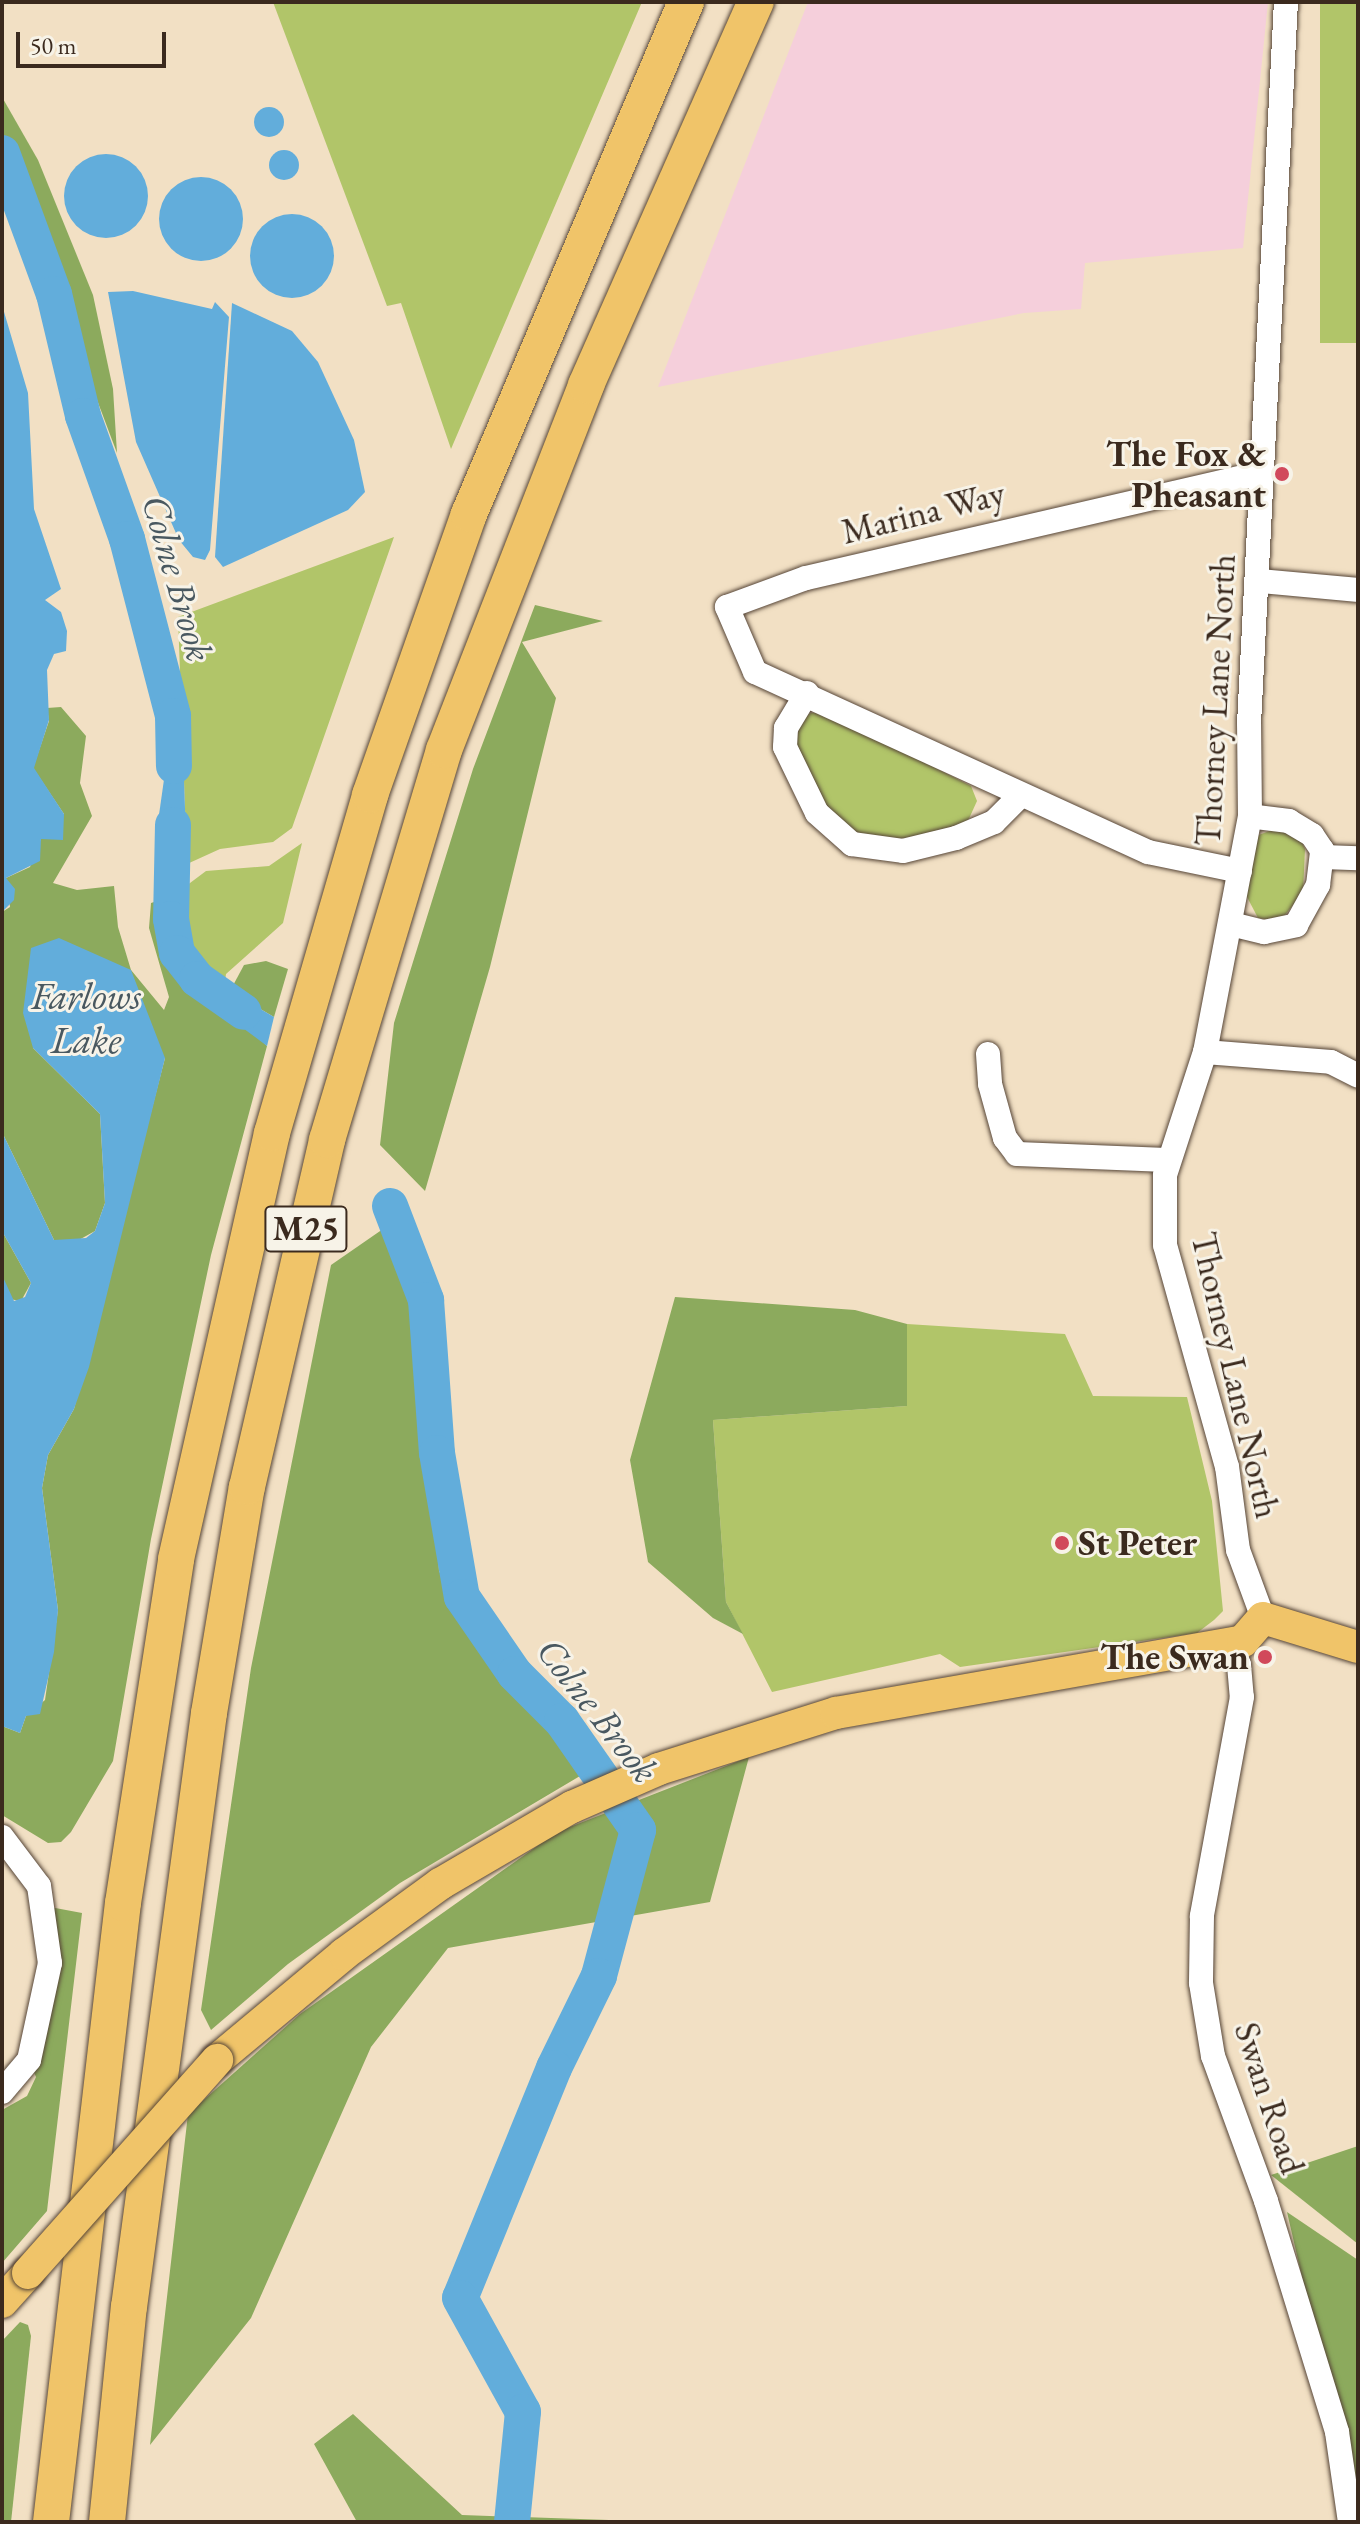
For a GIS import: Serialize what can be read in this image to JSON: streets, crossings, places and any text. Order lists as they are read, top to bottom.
{
  "streets": {
    "highway": ["M25"],
    "street": ["Marina Way", "Thorney Lane North", "Swan Road"]
  },
  "crossings": [
    ["Marina Way", "Thorney Lane North"]
  ],
  "water": ["Colne Brook", "Farlows Lake"],
  "places": ["The Fox & Pheasant", "St Peter", "The Swan"],
  "scale_bar": "50 m"
}
